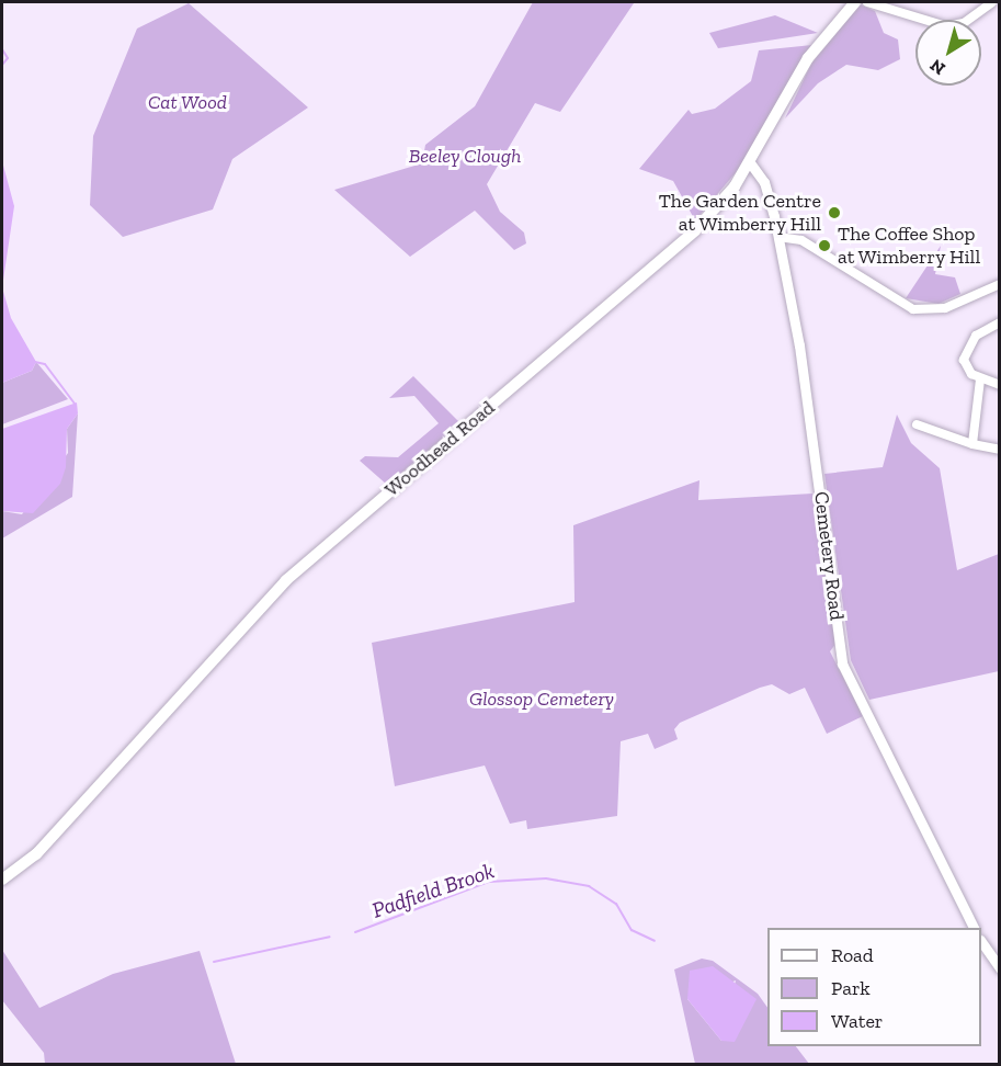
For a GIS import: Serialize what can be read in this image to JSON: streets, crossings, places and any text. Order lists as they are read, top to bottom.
{
  "streets": {
    "main road": ["Woodhead Road"],
    "street": ["Cemetery Road"]
  },
  "crossings": [
    ["Woodhead Road", "Cemetery Road"]
  ],
  "water": ["Padfield Brook"],
  "parks": ["Cat Wood", "Beeley Clough", "Glossop Cemetery"],
  "places": ["The Garden Centre at Wimberry Hill", "The Coffee Shop at Wimberry Hill"],
  "legend": ["Road", "Park", "Water"],
  "north": "bottom left"
}
